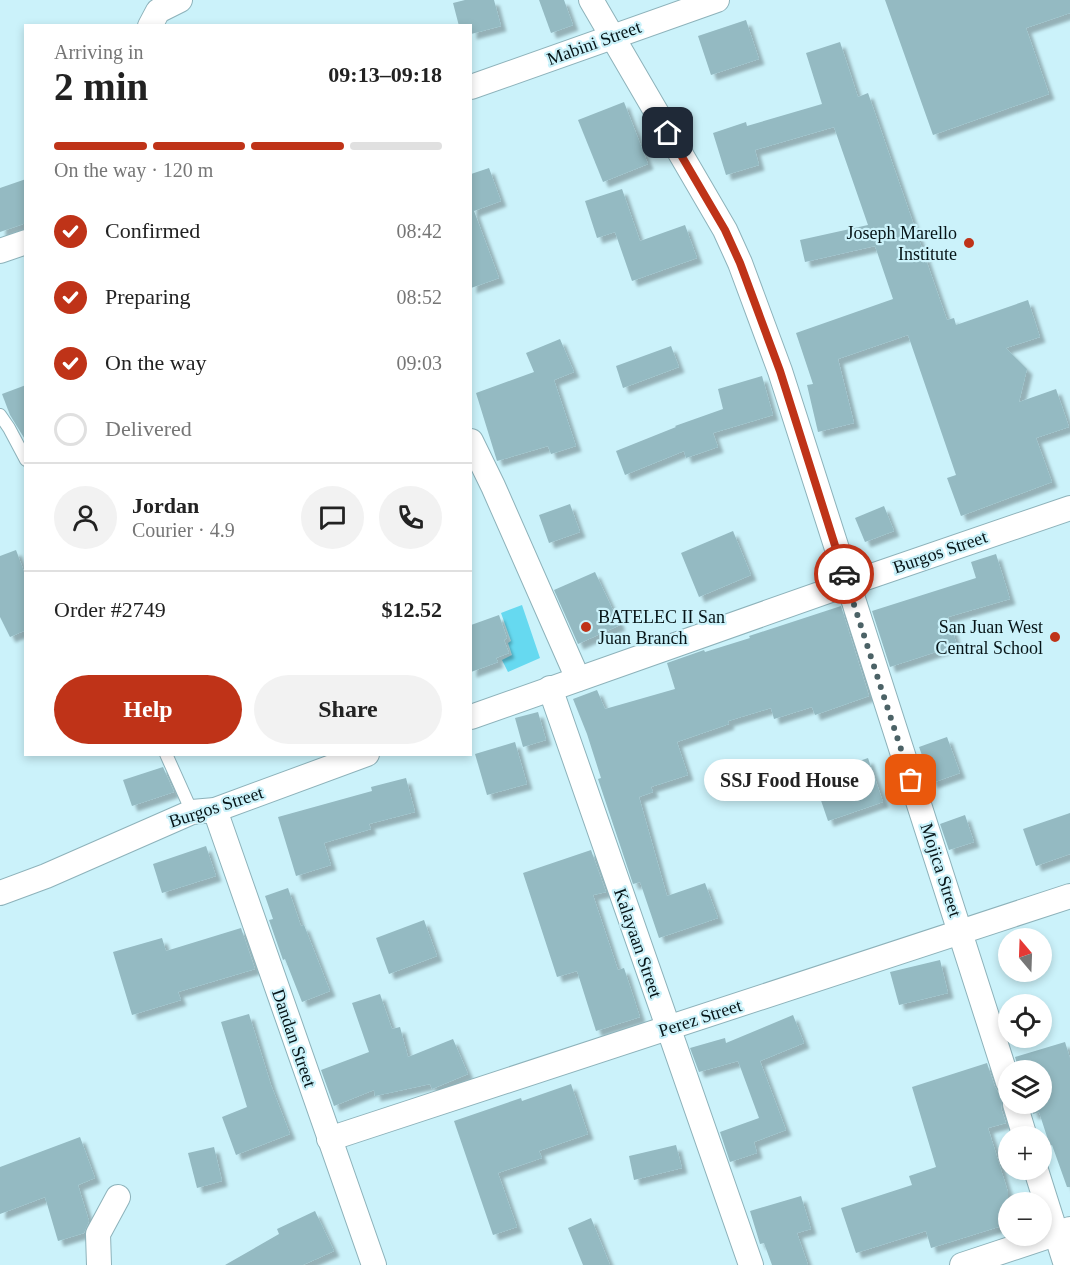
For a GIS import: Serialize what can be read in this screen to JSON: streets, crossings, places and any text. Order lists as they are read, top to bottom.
{
  "streets": {
    "street": [
      "Mabini Street",
      "Burgos Street",
      "Mojica Street",
      "Kalayaan Street",
      "Perez Street",
      "Dandan Street"
    ]
  },
  "crossings": [
    ["Mabini Street", "Mojica Street"],
    ["Burgos Street", "Mojica Street"],
    ["Burgos Street", "Kalayaan Street"],
    ["Burgos Street", "Dandan Street"],
    ["Mojica Street", "Perez Street"],
    ["Kalayaan Street", "Perez Street"],
    ["Perez Street", "Dandan Street"]
  ],
  "places": [
    "Joseph Marello Institute",
    "BATELEC II San Juan Branch",
    "San Juan West Central School",
    "SSJ Food House"
  ],
  "north": "top",
  "page": {
    "heading": ["2 min", "Arriving in", "09:13–09:18"],
    "panel": [
      "Jordan",
      "Courier · 4.9",
      "Order #2749",
      "$12.52"
    ],
    "bar": "On the way · 120 m",
    "list": [
      ["Confirmed", "08:42"],
      ["Preparing", "08:52"],
      ["On the way", "09:03"],
      "Delivered"
    ],
    "buttons": ["Help", "Share"],
    "bubble": "SSJ Food House",
    "map_buttons": ["+", "−"]
  }
}
